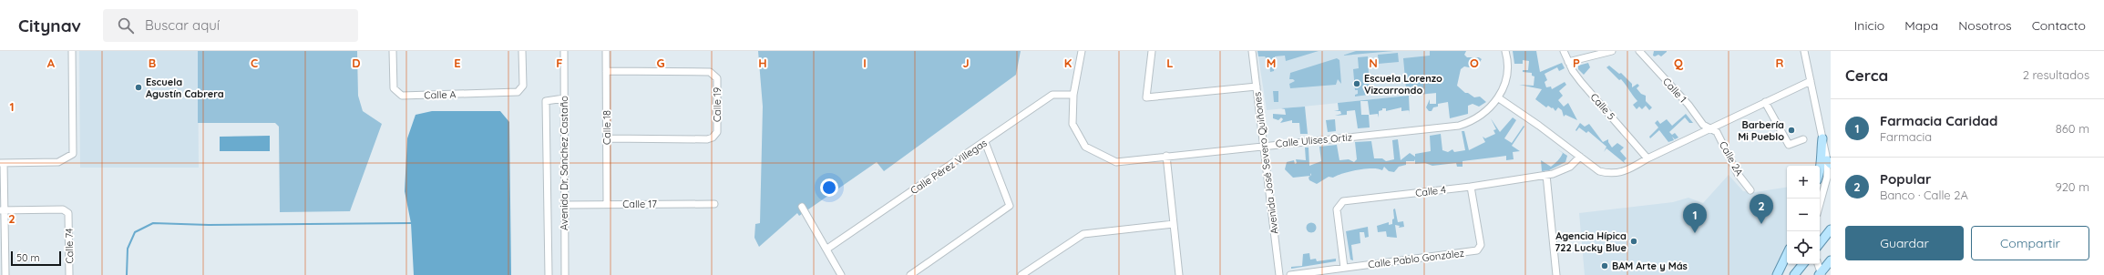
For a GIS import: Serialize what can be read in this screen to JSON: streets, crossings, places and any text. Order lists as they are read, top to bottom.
{
  "streets": {
    "street": [
      "Calle 1",
      "Calle A",
      "Calle 19",
      "Calle 5",
      "Calle 18",
      "Calle Ulises Ortiz",
      "Calle 2A",
      "Avenida Dr. Sánchez Castaño",
      "Avenida José Severo Quiñones",
      "Calle Pérez Villegas",
      "Calle 4",
      "Calle 17",
      "Calle 74",
      "Calle Pablo González"
    ]
  },
  "crossings": [
    ["Calle 1", "Calle 2A"],
    ["Calle 19", "Calle 18"],
    ["Calle 18", "Calle 17"],
    ["Calle Ulises Ortiz", "Avenida José Severo Quiñones"],
    ["Calle Ulises Ortiz", "Calle Pérez Villegas"],
    ["Avenida Dr. Sánchez Castaño", "Calle 17"],
    ["Calle 4", "Calle Pablo González"]
  ],
  "places": [
    "Escuela Lorenzo Vizcarrondo",
    "Escuela Agustín Cabrera",
    "Barbería Mi Pueblo",
    "Agencia Hípica 722 Lucky Blue",
    "BAM Arte y Más"
  ],
  "scale_bar": "50 m",
  "page": {
    "header": "Citynav",
    "search": "Buscar aquí",
    "nav": [
      "Inicio",
      "Mapa",
      "Nosotros",
      "Contacto"
    ],
    "heading": ["Cerca", "2 resultados"],
    "list": [
      {
        "mark": "1",
        "name": "Farmacia Caridad",
        "note": "Farmacia",
        "value": "860 m"
      },
      {
        "mark": "2",
        "name": "Popular",
        "note": "Banco · Calle 2A",
        "value": "920 m"
      }
    ],
    "map_buttons": ["+", "−"],
    "pins": ["2", "1"],
    "buttons": ["Guardar", "Compartir"],
    "scale": "50 m"
  },
  "grid": {
    "columns": [
      "A",
      "B",
      "C",
      "D",
      "E",
      "F",
      "G",
      "H",
      "I",
      "J",
      "K",
      "L",
      "M",
      "N",
      "O",
      "P",
      "Q",
      "R"
    ],
    "rows": ["1", "2"]
  }
}
